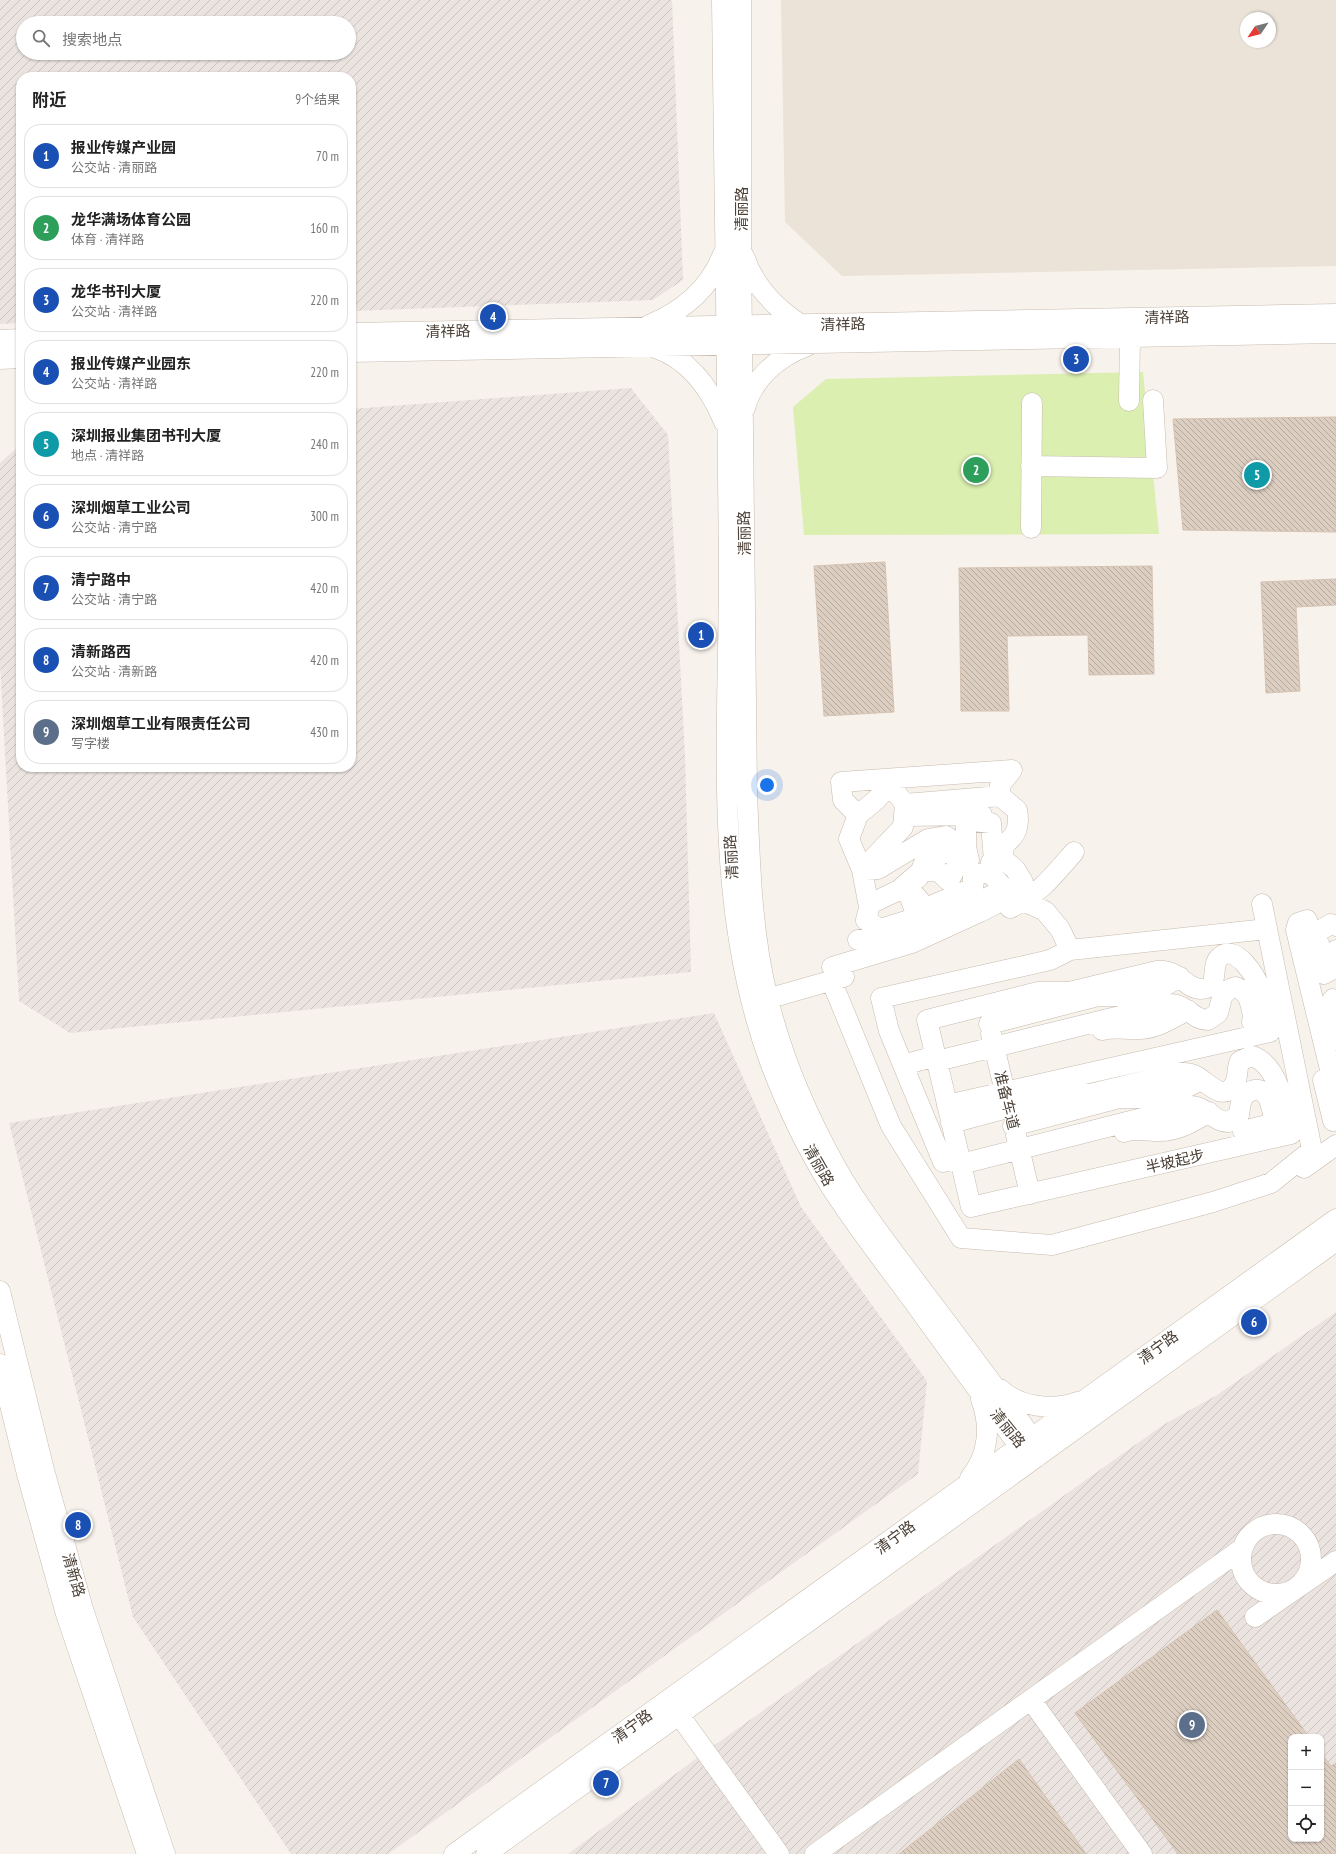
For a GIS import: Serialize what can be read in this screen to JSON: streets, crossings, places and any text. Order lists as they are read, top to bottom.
{
  "streets": {
    "street": [
      "清丽路",
      "清祥路",
      "准备车道",
      "半坡起步",
      "清宁路",
      "清新路"
    ]
  },
  "crossings": [
    ["清丽路", "清祥路"],
    ["清丽路", "清宁路"],
    ["准备车道", "半坡起步"]
  ],
  "north": "bottom left",
  "page": {
    "search": "搜索地点",
    "heading": ["附近", "9个结果"],
    "list": [
      {
        "mark": "1",
        "name": "报业传媒产业园",
        "note": "公交站 · 清丽路",
        "value": "70 m"
      },
      {
        "mark": "2",
        "name": "龙华满场体育公园",
        "note": "体育 · 清祥路",
        "value": "160 m"
      },
      {
        "mark": "3",
        "name": "龙华书刊大厦",
        "note": "公交站 · 清祥路",
        "value": "220 m"
      },
      {
        "mark": "4",
        "name": "报业传媒产业园东",
        "note": "公交站 · 清祥路",
        "value": "220 m"
      },
      {
        "mark": "5",
        "name": "深圳报业集团书刊大厦",
        "note": "地点 · 清祥路",
        "value": "240 m"
      },
      {
        "mark": "6",
        "name": "深圳烟草工业公司",
        "note": "公交站 · 清宁路",
        "value": "300 m"
      },
      {
        "mark": "7",
        "name": "清宁路中",
        "note": "公交站 · 清宁路",
        "value": "420 m"
      },
      {
        "mark": "8",
        "name": "清新路西",
        "note": "公交站 · 清新路",
        "value": "420 m"
      },
      {
        "mark": "9",
        "name": "深圳烟草工业有限责任公司",
        "note": "写字楼",
        "value": "430 m"
      }
    ],
    "pins": [
      "4",
      "3",
      "2",
      "5",
      "1",
      "6",
      "8",
      "9",
      "7"
    ],
    "map_buttons": ["+", "−"]
  }
}
